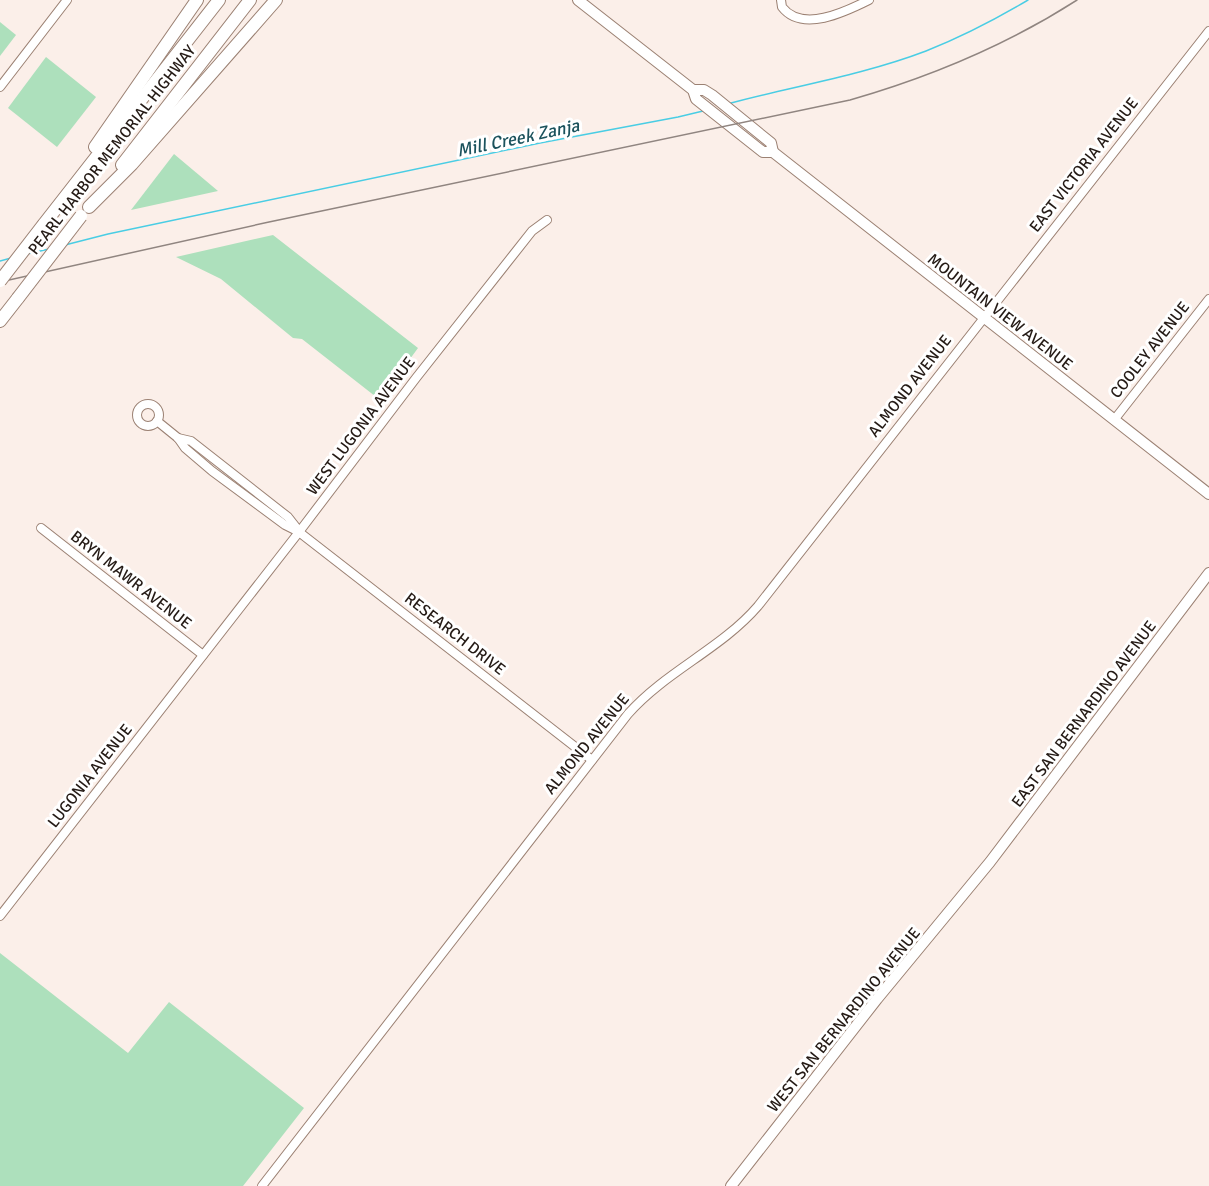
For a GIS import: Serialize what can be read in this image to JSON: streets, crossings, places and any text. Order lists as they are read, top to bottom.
{
  "streets": {
    "highway": ["PEARL HARBOR MEMORIAL HIGHWAY"],
    "main road": ["MOUNTAIN VIEW AVENUE", "EAST SAN BERNARDINO AVENUE", "WEST SAN BERNARDINO AVENUE"],
    "street": [
      "EAST VICTORIA AVENUE",
      "COOLEY AVENUE",
      "ALMOND AVENUE",
      "WEST LUGONIA AVENUE",
      "BRYN MAWR AVENUE",
      "RESEARCH DRIVE",
      "LUGONIA AVENUE"
    ]
  },
  "crossings": [
    ["EAST VICTORIA AVENUE", "MOUNTAIN VIEW AVENUE"],
    ["EAST VICTORIA AVENUE", "ALMOND AVENUE"],
    ["MOUNTAIN VIEW AVENUE", "COOLEY AVENUE"],
    ["MOUNTAIN VIEW AVENUE", "ALMOND AVENUE"],
    ["ALMOND AVENUE", "RESEARCH DRIVE"],
    ["WEST LUGONIA AVENUE", "BRYN MAWR AVENUE"],
    ["WEST LUGONIA AVENUE", "RESEARCH DRIVE"],
    ["WEST LUGONIA AVENUE", "LUGONIA AVENUE"],
    ["BRYN MAWR AVENUE", "LUGONIA AVENUE"],
    ["EAST SAN BERNARDINO AVENUE", "WEST SAN BERNARDINO AVENUE"]
  ],
  "water": ["Mill Creek Zanja"]
}
